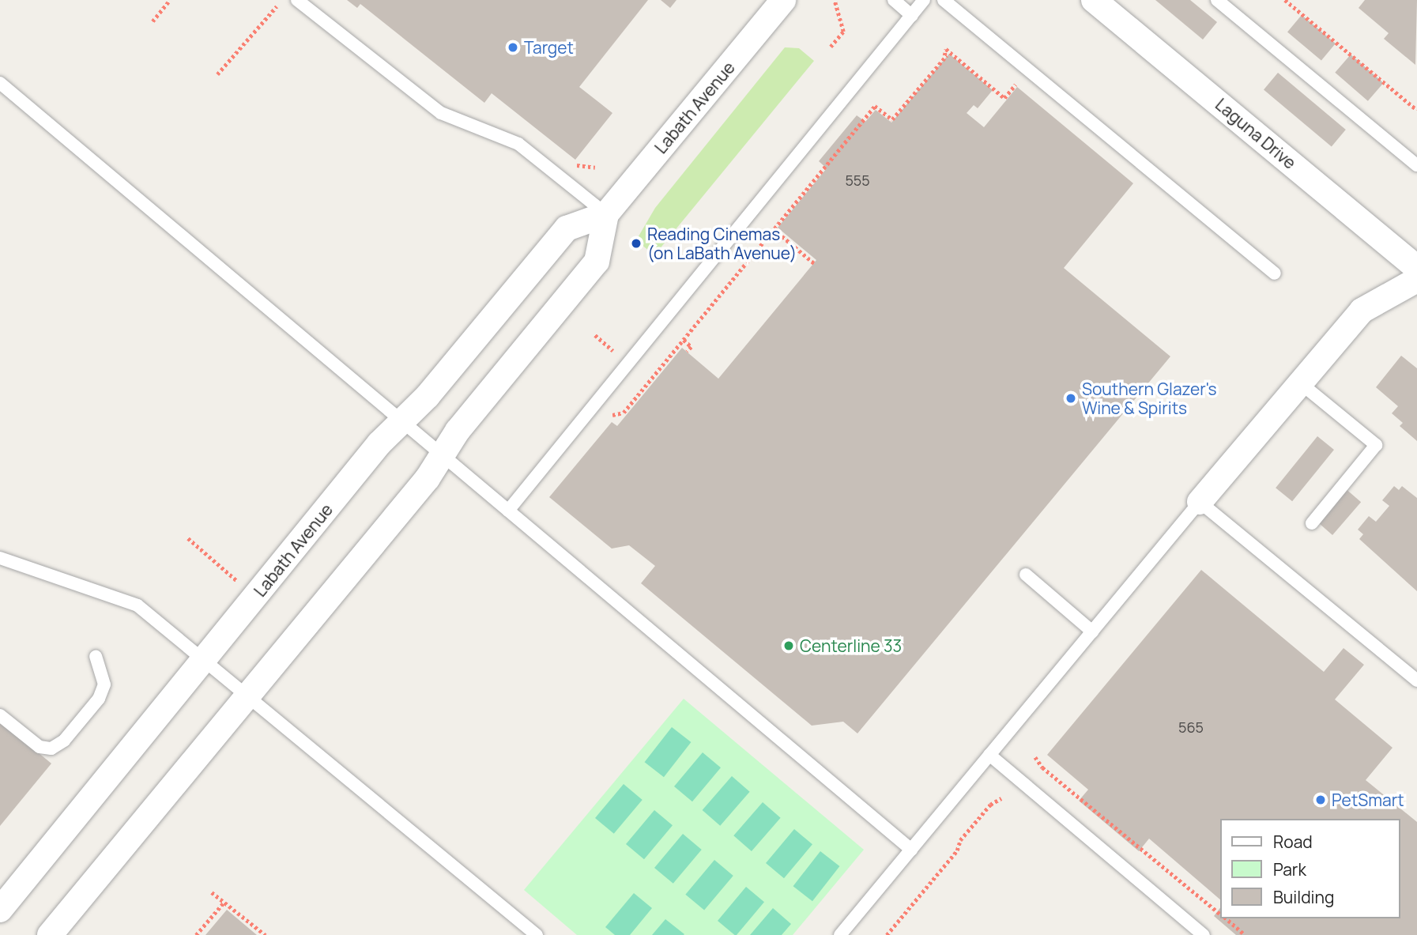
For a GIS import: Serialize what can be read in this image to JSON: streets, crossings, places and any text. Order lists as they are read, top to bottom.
{
  "streets": {
    "street": ["Labath Avenue", "Laguna Drive"]
  },
  "places": [
    "Target",
    "Reading Cinemas (on LaBath Avenue)",
    "Southern Glazer's Wine & Spirits",
    "Centerline 33",
    "PetSmart"
  ],
  "house_numbers": ["555", "565"],
  "legend": ["Road", "Park", "Building"]
}
